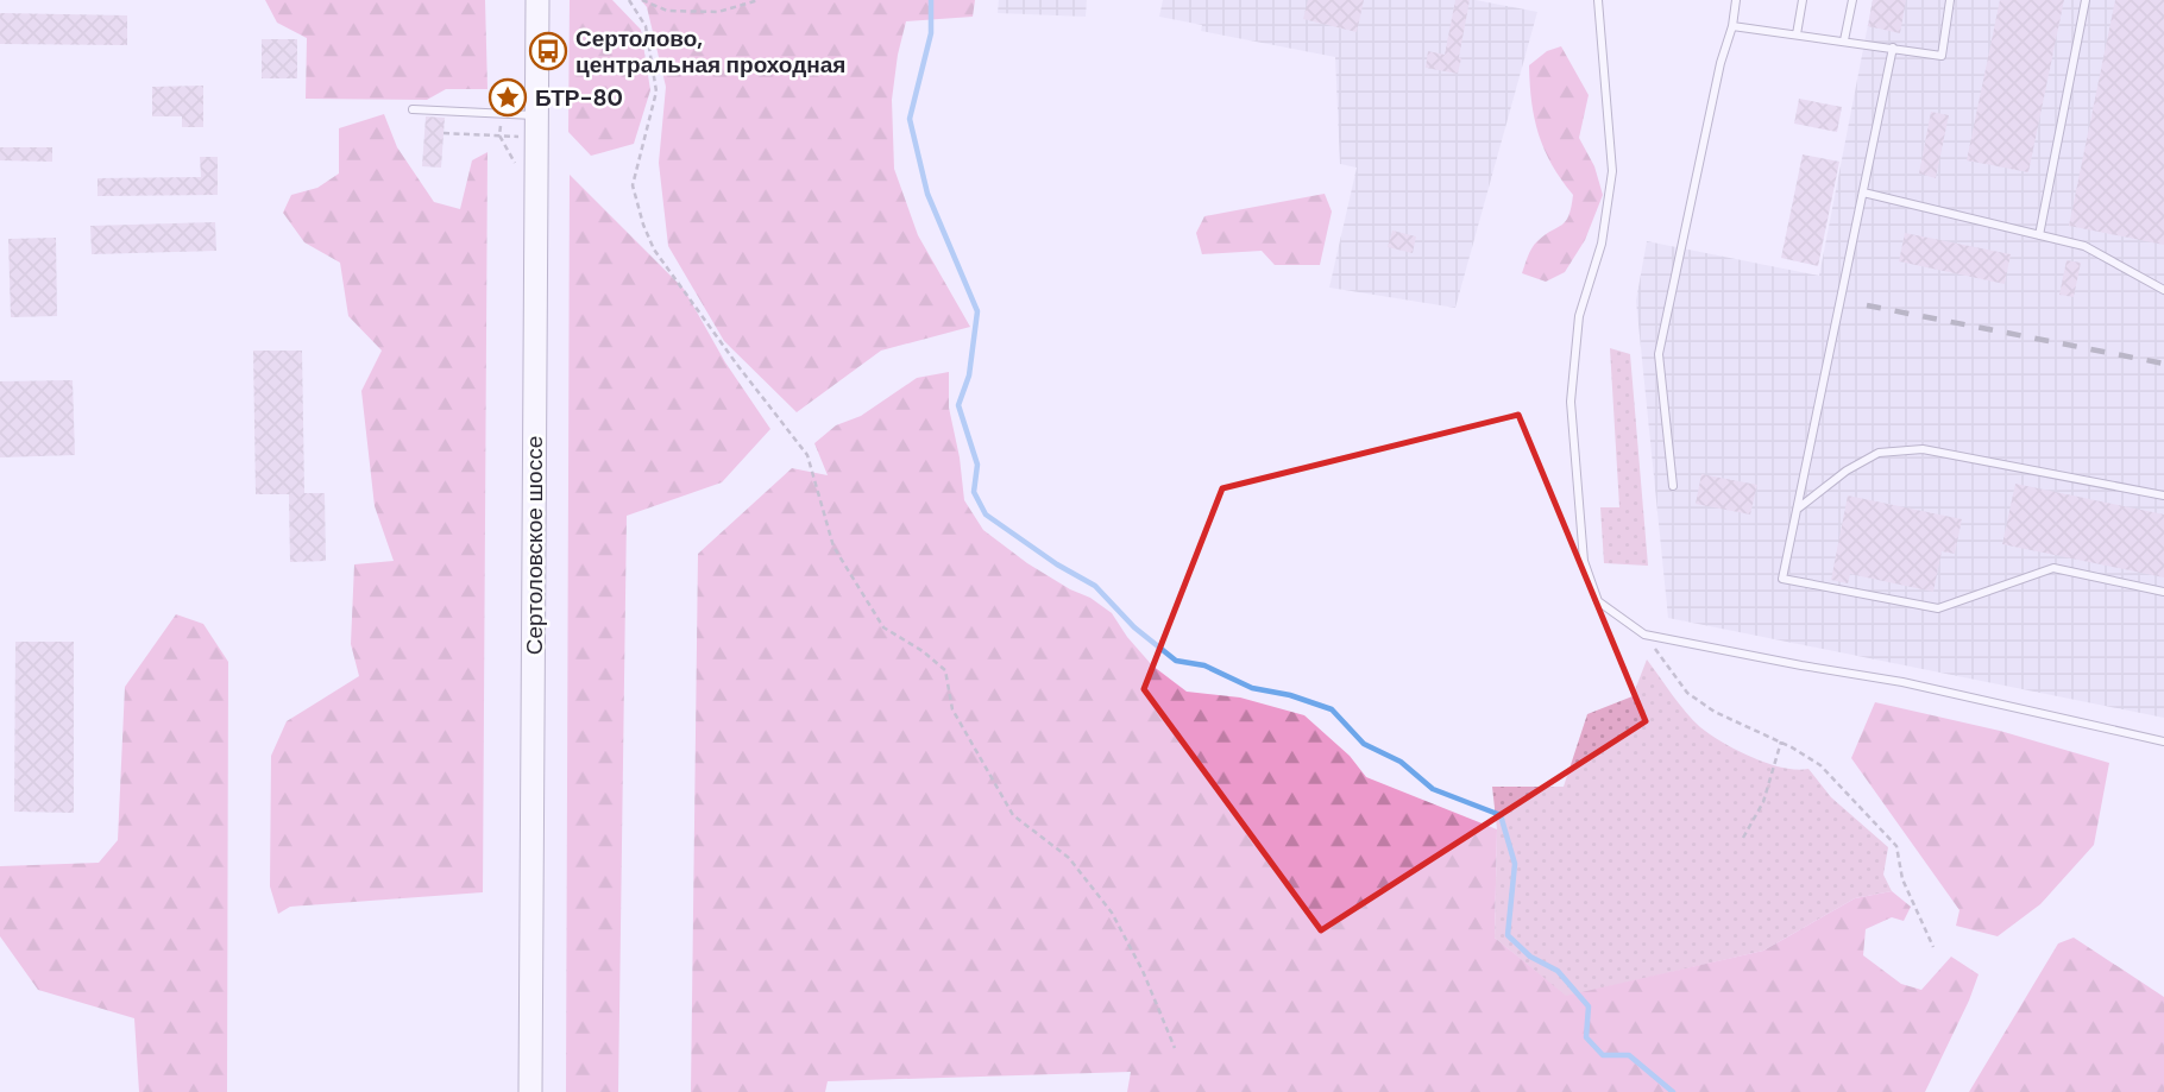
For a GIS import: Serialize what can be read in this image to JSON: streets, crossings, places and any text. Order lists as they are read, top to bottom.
{
  "streets": {
    "main road": ["Сертоловское шоссе"]
  },
  "places": {
    "bus stop": ["Сертолово, центральная проходная"],
    "place": ["БТР-80"]
  }
}
